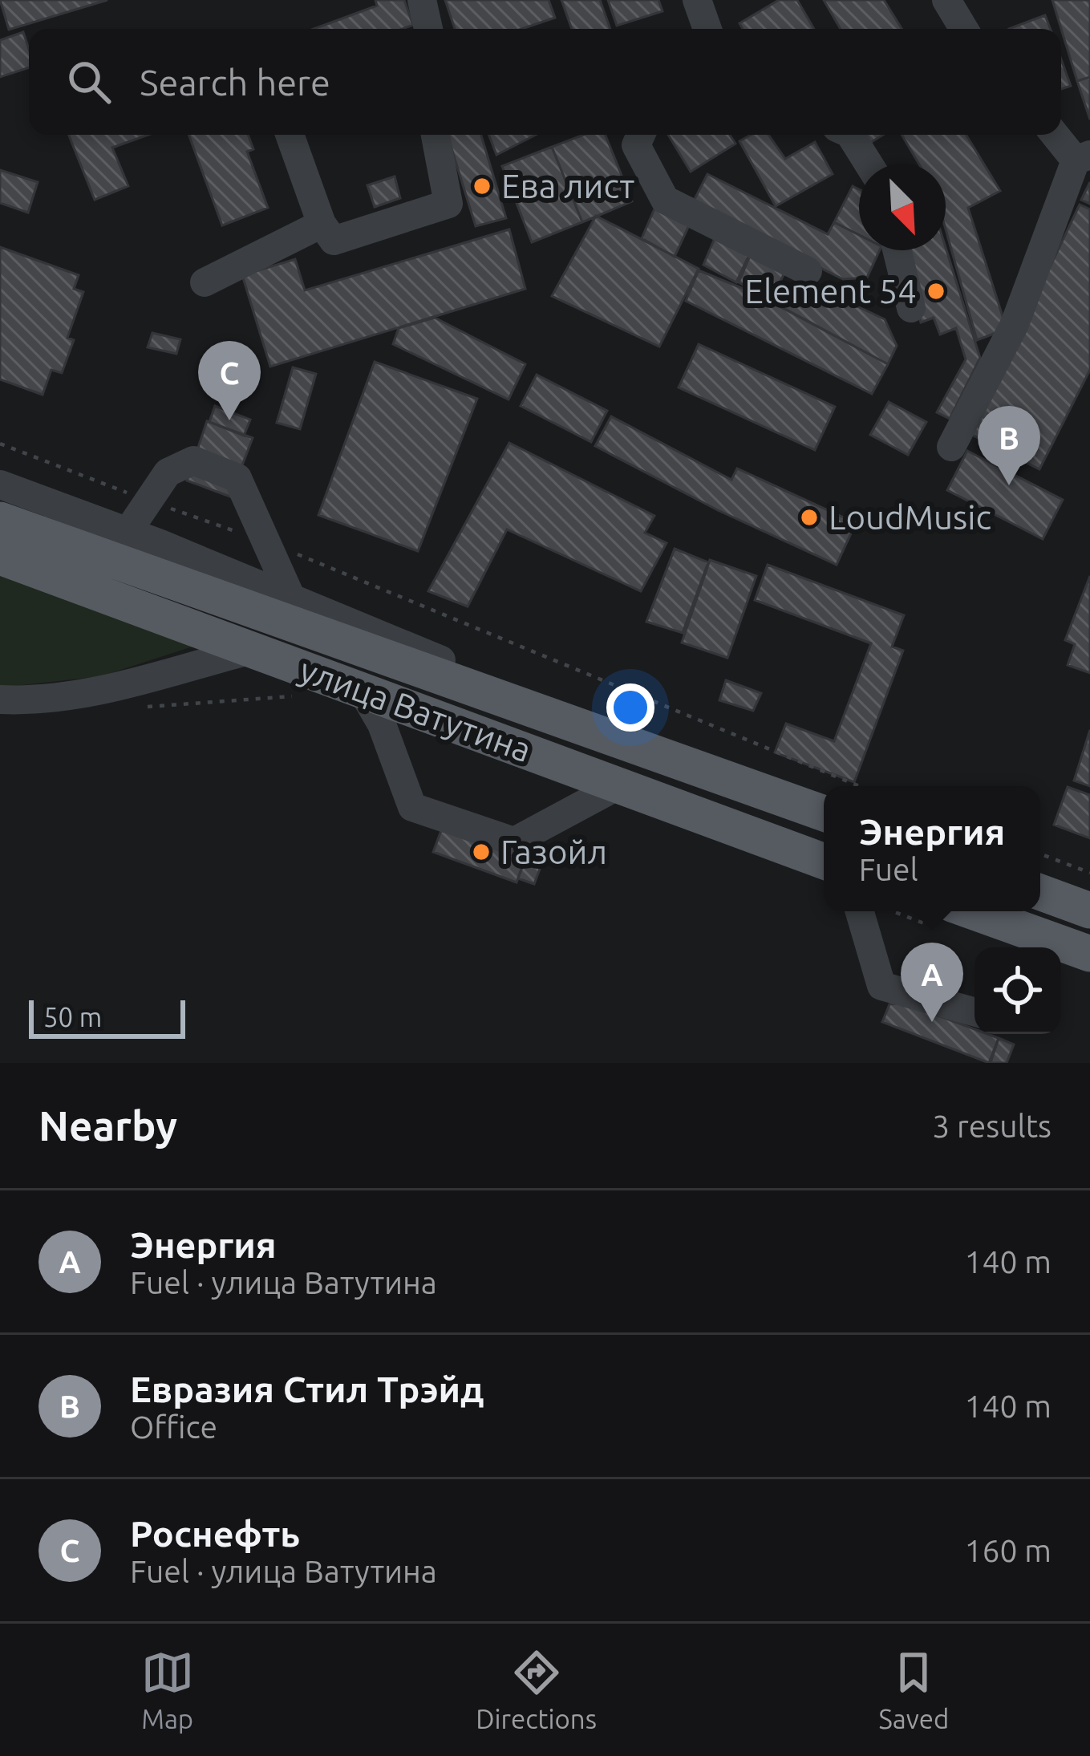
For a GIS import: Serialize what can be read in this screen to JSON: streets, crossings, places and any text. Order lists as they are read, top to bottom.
{
  "streets": {
    "main road": ["улица Ватутина"]
  },
  "places": [
    "Ева лист",
    "Element 54",
    "LoudMusic",
    "Газойл"
  ],
  "scale_bar": "50 m",
  "north": "bottom right",
  "page": {
    "search": "Search here",
    "pins": ["C", "B", "A"],
    "popup": ["Энергия", "Fuel"],
    "scale": "50 m",
    "heading": ["Nearby", "3 results"],
    "list": [
      {
        "mark": "A",
        "name": "Энергия",
        "note": "Fuel · улица Ватутина",
        "value": "140 m"
      },
      {
        "mark": "B",
        "name": "Евразия Стил Трэйд",
        "note": "Office",
        "value": "140 m"
      },
      {
        "mark": "C",
        "name": "Роснефть",
        "note": "Fuel · улица Ватутина",
        "value": "160 m"
      }
    ],
    "nav": ["Map", "Directions", "Saved"]
  }
}
